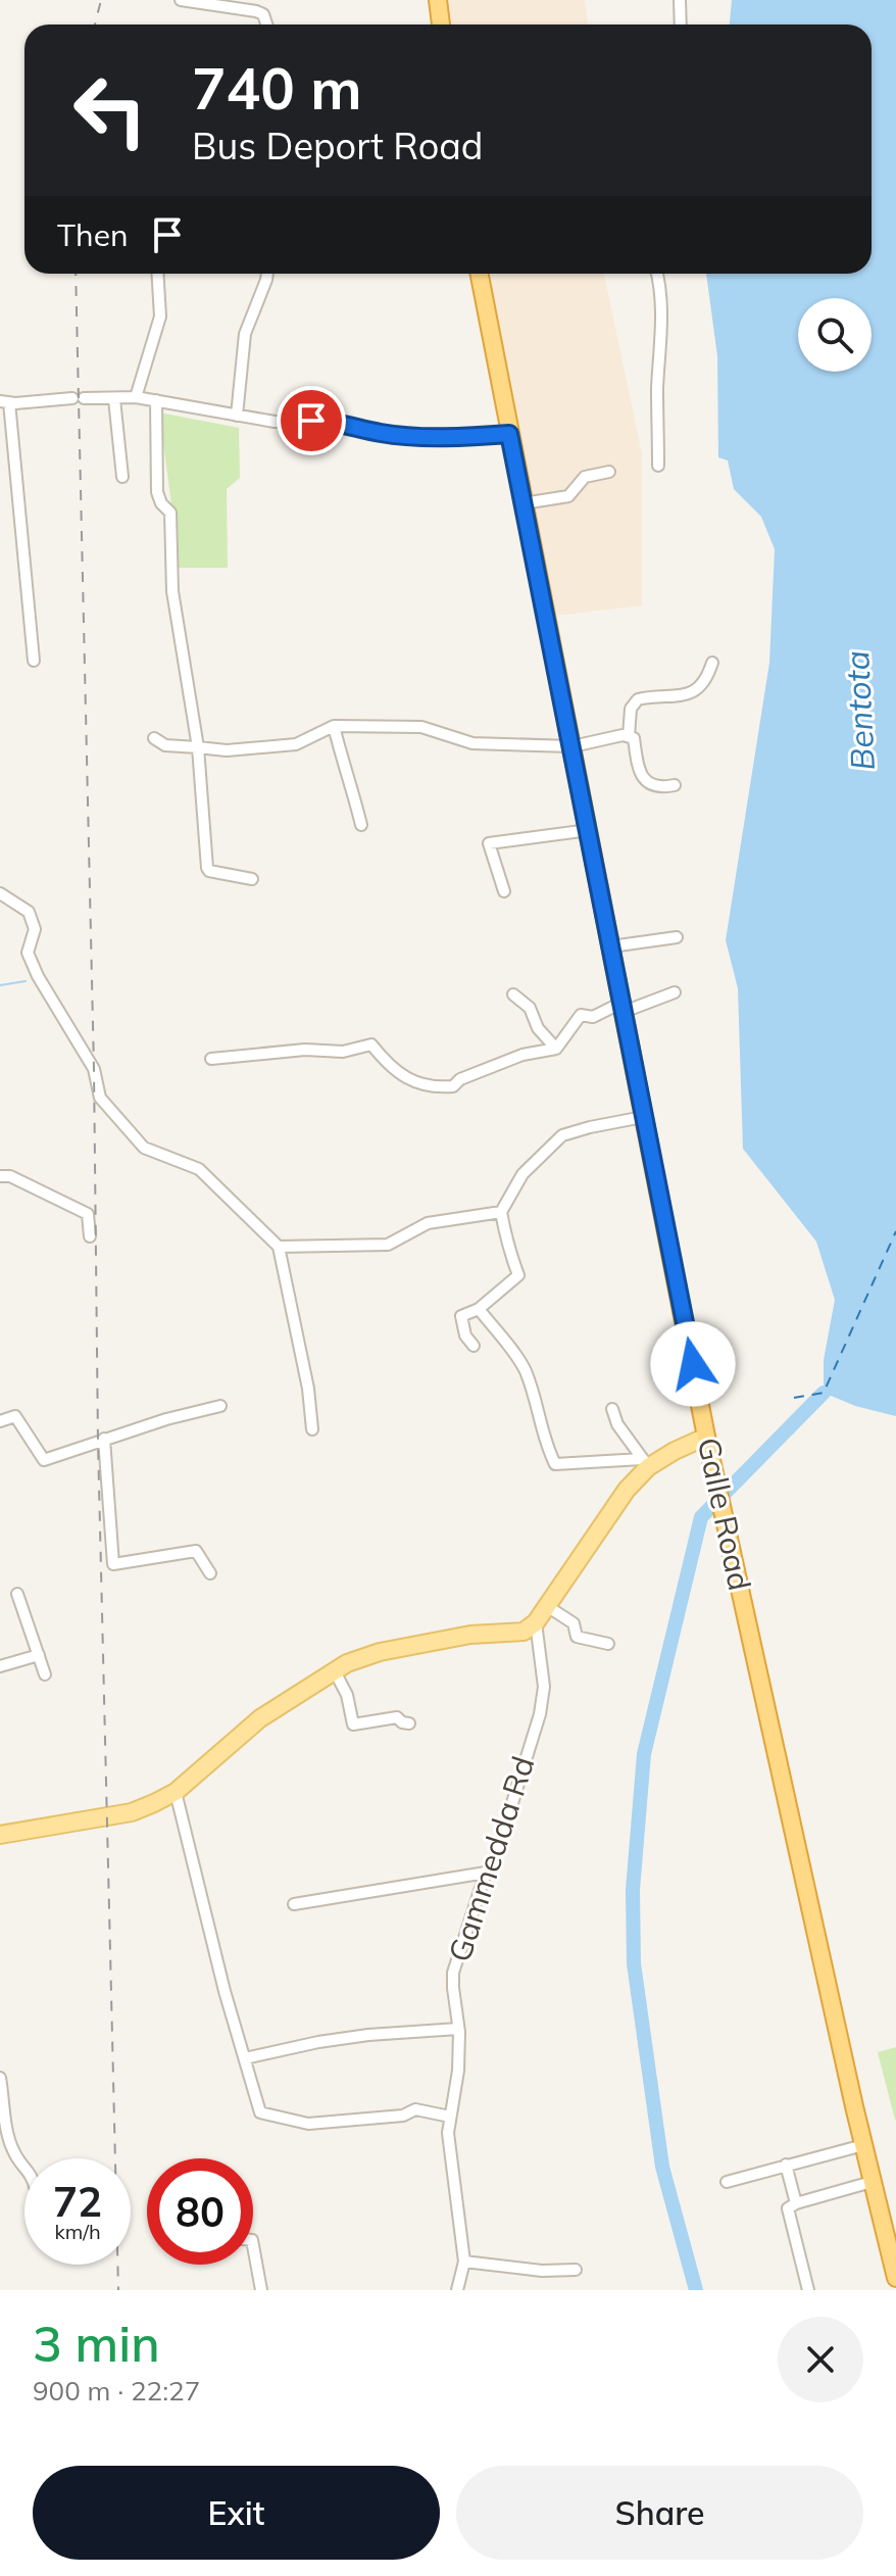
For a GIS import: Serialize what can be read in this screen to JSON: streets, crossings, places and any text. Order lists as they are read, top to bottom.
{
  "streets": {
    "highway": ["Galle Road"],
    "street": ["Gammedda Rd"]
  },
  "water": ["Bentota"],
  "page": {
    "turn": ["740 m", "Bus Deport Road"],
    "then": "Then",
    "speed": "72 km/h",
    "limit": "80",
    "heading": ["3 min", "900 m · 22:27"],
    "buttons": ["Exit", "Share"]
  }
}
